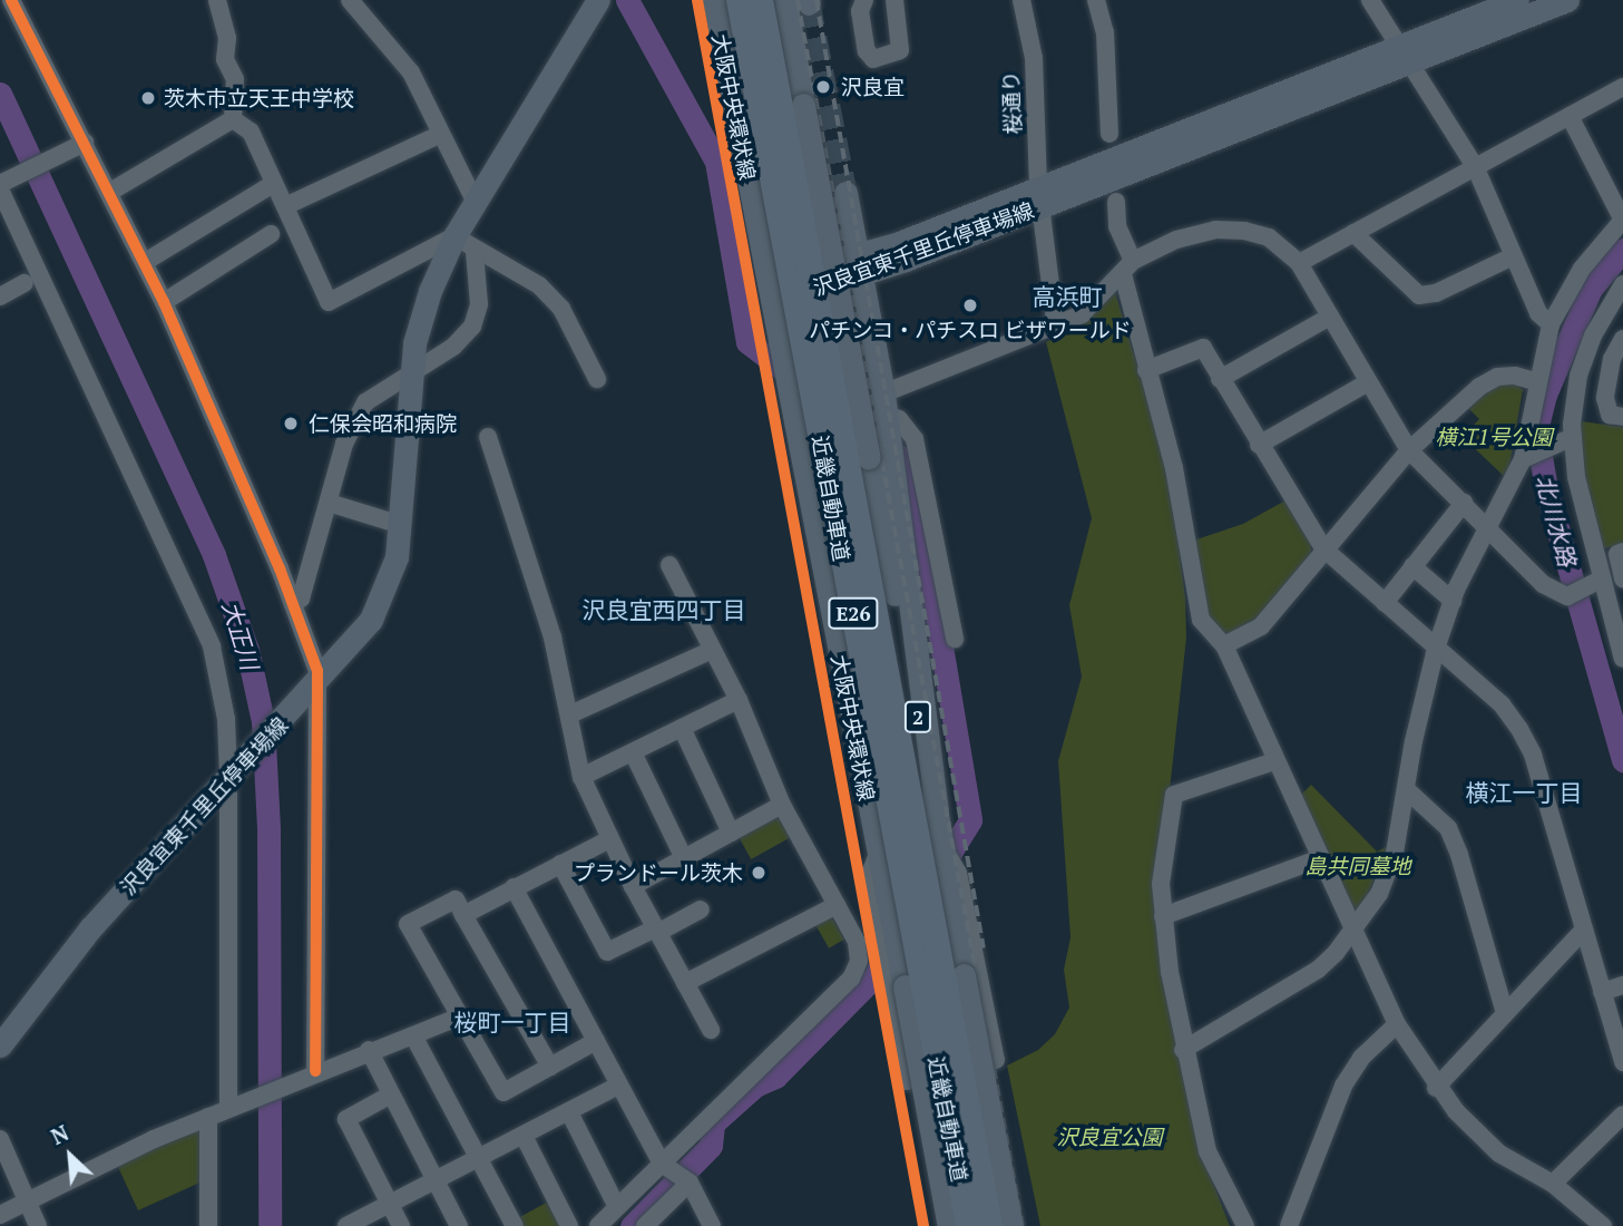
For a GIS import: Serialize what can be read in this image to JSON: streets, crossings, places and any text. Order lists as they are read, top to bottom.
{
  "streets": {
    "highway": ["近畿自動車道", "E26"],
    "main road": ["大阪中央環状線", "沢良宜東千里丘停車場線", "2"],
    "street": ["桜通り"]
  },
  "crossings": [
    ["桜通り", "沢良宜東千里丘停車場線"],
    ["大阪中央環状線", "沢良宜東千里丘停車場線"]
  ],
  "districts": [
    "高浜町",
    "沢良宜西四丁目",
    "横江一丁目",
    "桜町一丁目"
  ],
  "water": ["北川水路", "大正川"],
  "parks": ["横江1号公園", "島共同墓地", "沢良宜公園"],
  "places": [
    "沢良宜",
    "茨木市立天王中学校",
    "パチンコ・パチスロ ビザワールド",
    "仁保会昭和病院",
    "プランドール茨木"
  ],
  "north": "top left"
}
